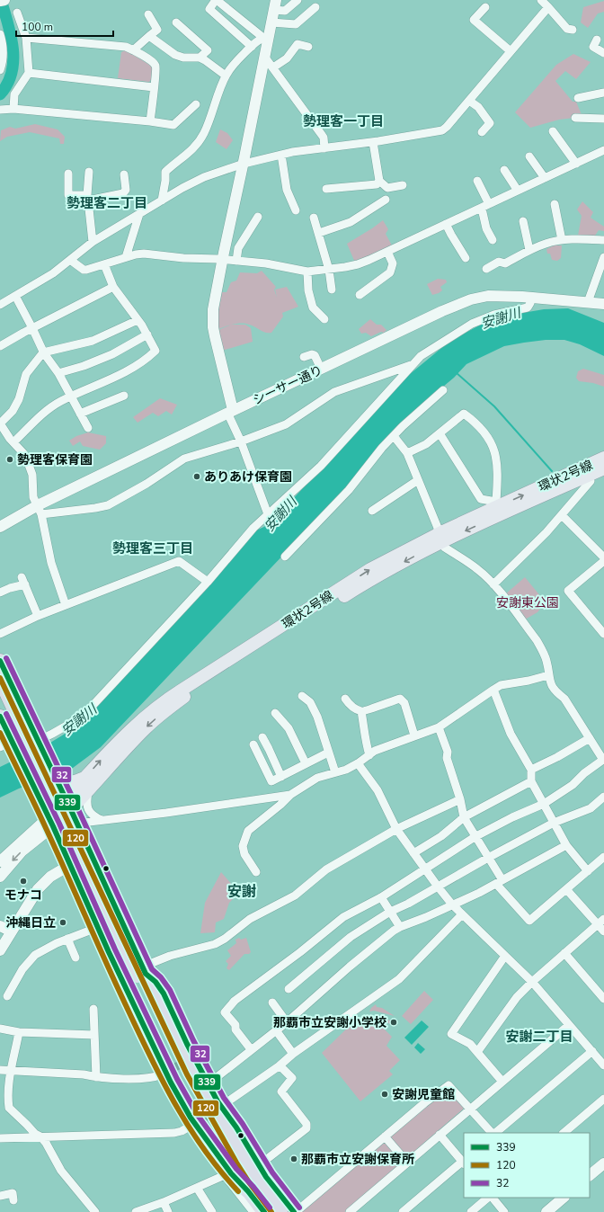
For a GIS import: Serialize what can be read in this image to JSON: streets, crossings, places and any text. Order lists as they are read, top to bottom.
{
  "streets": {
    "main road": ["環状2号線"],
    "street": ["シーサー通り"]
  },
  "districts": [
    "勢理客一丁目",
    "勢理客二丁目",
    "勢理客三丁目",
    "安謝",
    "安謝二丁目"
  ],
  "water": ["安謝川"],
  "parks": ["安謝東公園"],
  "places": [
    "勢理客保育園",
    "ありあけ保育園",
    "モナコ",
    "沖縄日立",
    "那覇市立安謝小学校",
    "安謝児童館",
    "那覇市立安謝保育所"
  ],
  "lines": ["transit line 32", "transit line 339", "transit line 120"],
  "legend": ["339", "120", "32"],
  "scale_bar": "100 m"
}
